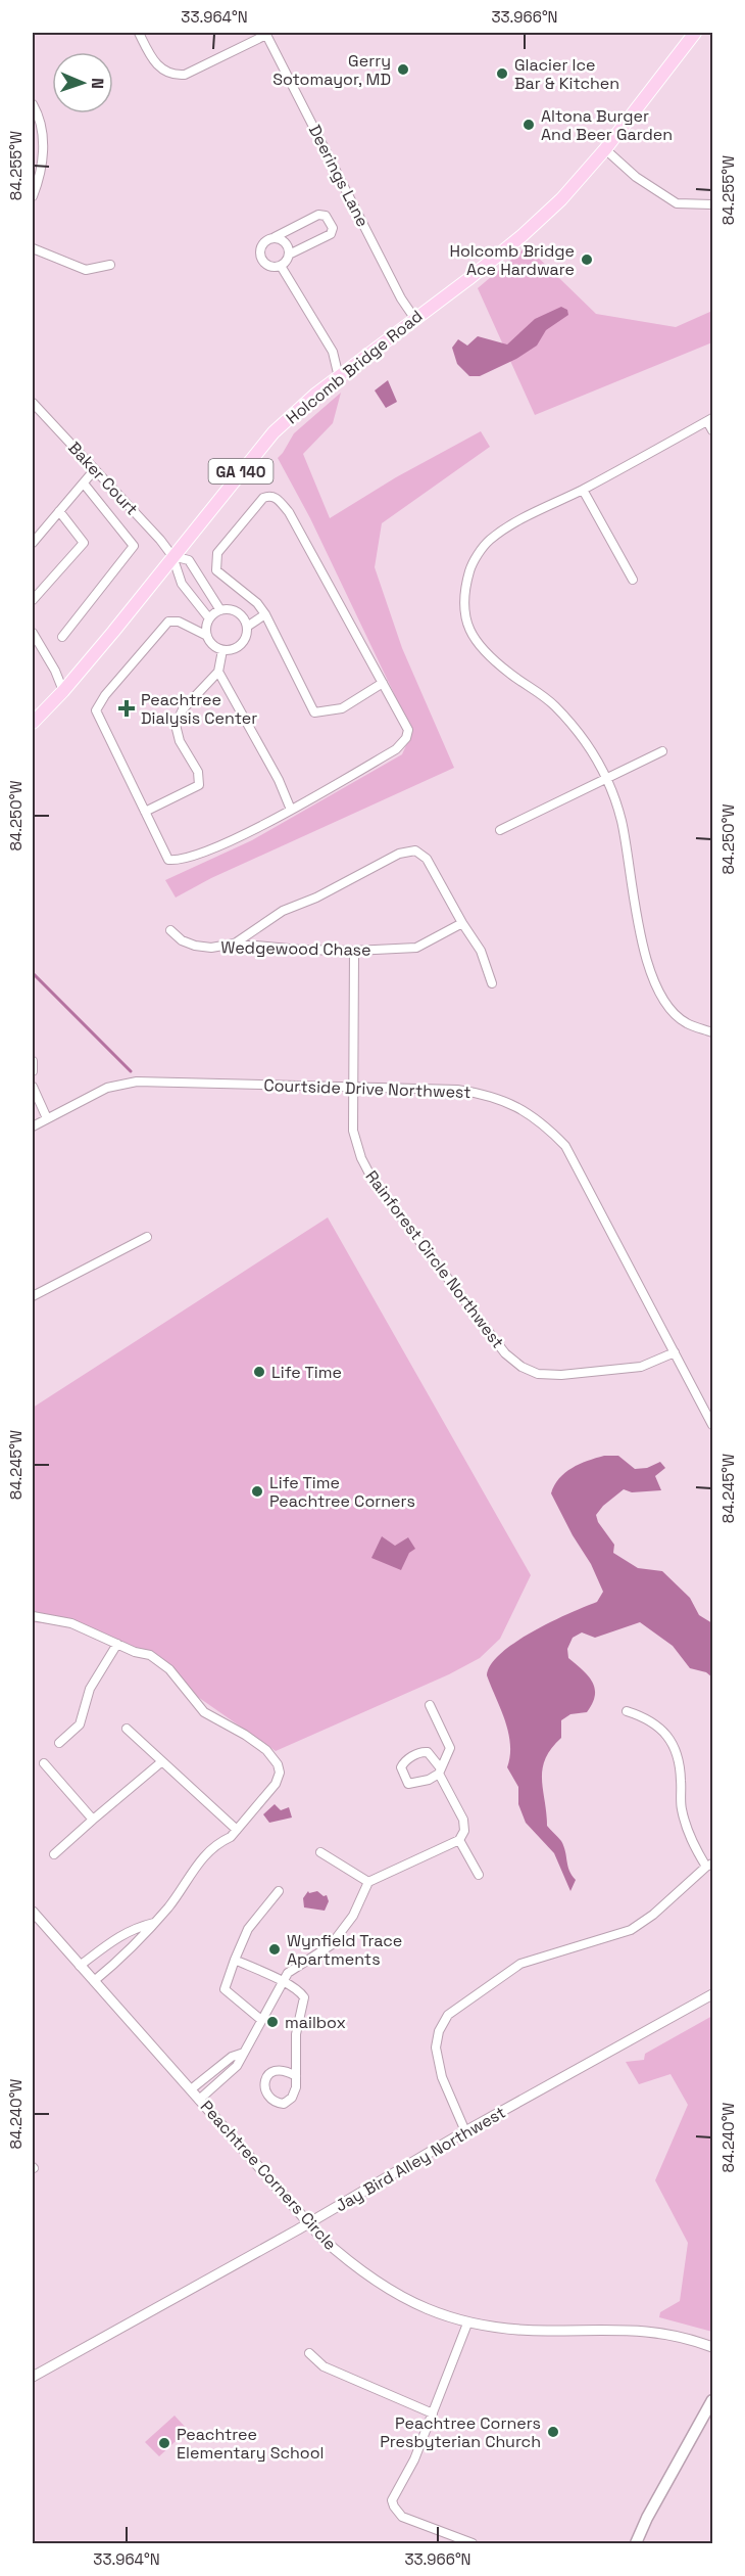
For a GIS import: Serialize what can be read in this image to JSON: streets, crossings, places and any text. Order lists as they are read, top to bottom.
{
  "streets": {
    "main road": ["Holcomb Bridge Road", "GA 140"],
    "street": [
      "Deerings Lane",
      "Baker Court",
      "Wedgewood Chase",
      "Courtside Drive Northwest",
      "Rainforest Circle Northwest",
      "Jay Bird Alley Northwest",
      "Peachtree Corners Circle"
    ]
  },
  "crossings": [
    ["Deerings Lane", "Holcomb Bridge Road"],
    ["Holcomb Bridge Road", "Baker Court"],
    ["Wedgewood Chase", "Rainforest Circle Northwest"],
    ["Courtside Drive Northwest", "Rainforest Circle Northwest"],
    ["Jay Bird Alley Northwest", "Peachtree Corners Circle"]
  ],
  "places": {
    "other": [
      "Gerry Sotomayor, MD",
      "Glacier Ice Bar & Kitchen",
      "Altona Burger And Beer Garden",
      "Holcomb Bridge Ace Hardware",
      "Life Time",
      "Life Time Peachtree Corners",
      "Wynfield Trace Apartments",
      "mailbox",
      "Peachtree Corners Presbyterian Church",
      "Peachtree Elementary School"
    ],
    "health": ["Peachtree Dialysis Center"]
  },
  "north": "right",
  "coordinates": [
    "33.964°N",
    "33.966°N",
    "84.255°W",
    "84.250°W",
    "84.245°W",
    "84.240°W"
  ]
}
